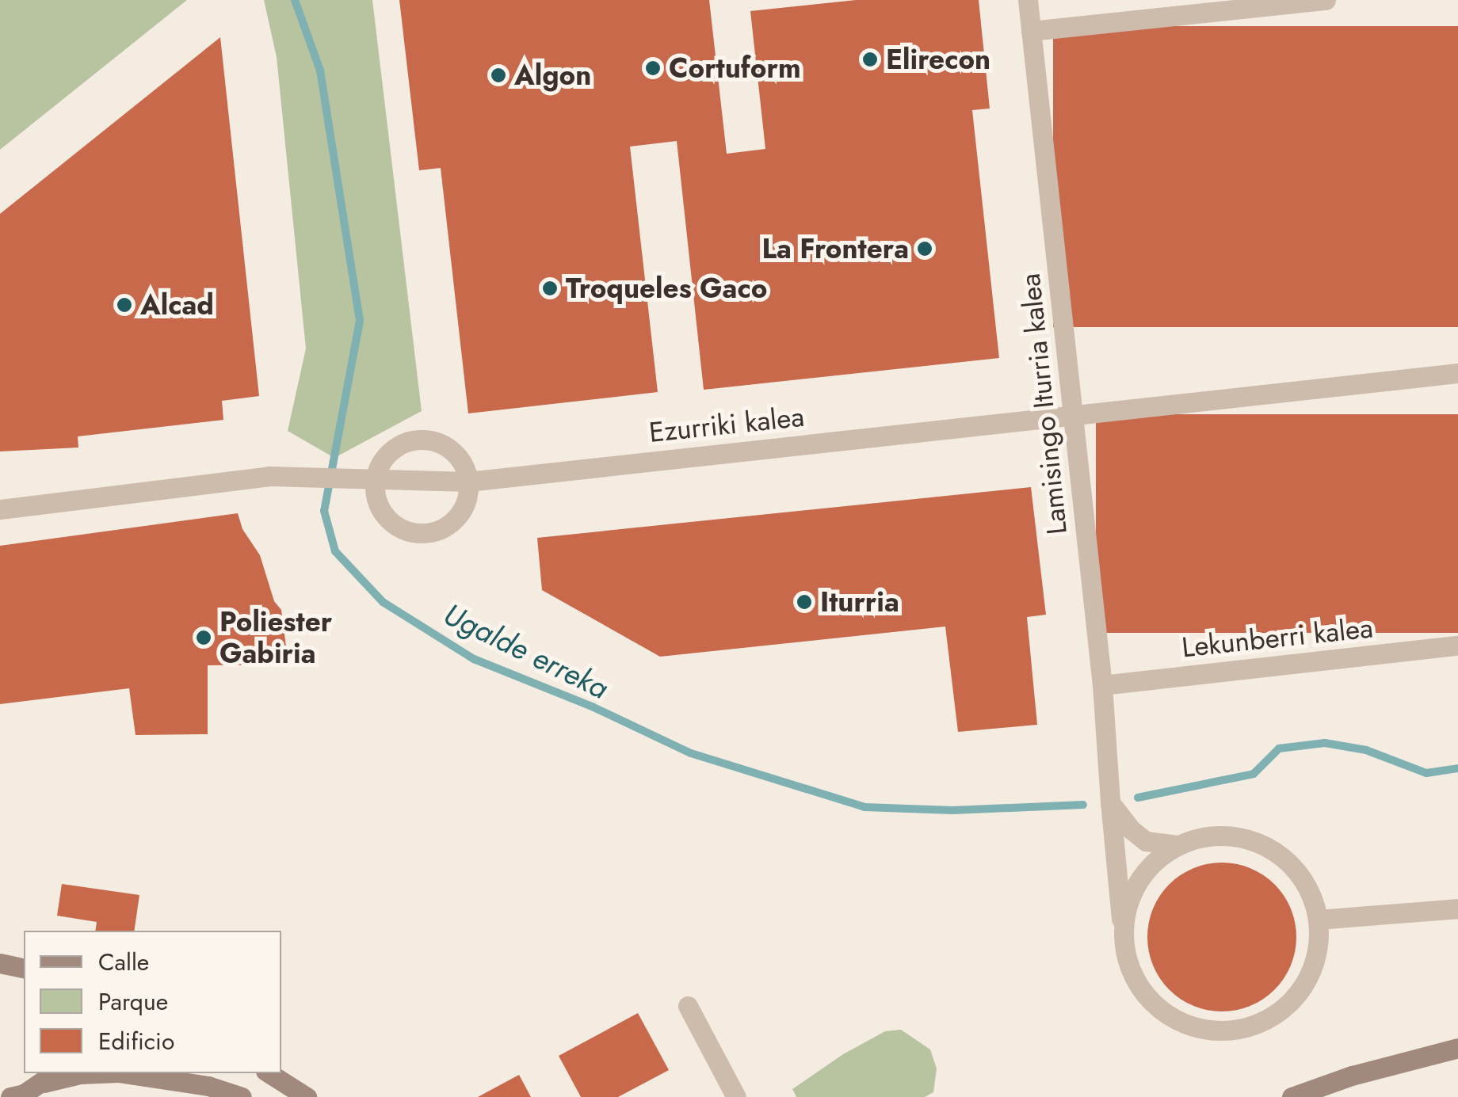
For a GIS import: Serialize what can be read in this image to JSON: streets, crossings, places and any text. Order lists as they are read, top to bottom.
{
  "streets": {
    "street": ["Lamisingo Iturria kalea", "Ezurriki kalea", "Lekunberri kalea"]
  },
  "crossings": [
    ["Lamisingo Iturria kalea", "Ezurriki kalea"],
    ["Lamisingo Iturria kalea", "Lekunberri kalea"]
  ],
  "water": ["Ugalde erreka"],
  "places": [
    "Elirecon",
    "Cortuform",
    "Algon",
    "La Frontera",
    "Troqueles Gaco",
    "Alcad",
    "Iturria",
    "Poliester Gabiria"
  ],
  "legend": ["Calle", "Parque", "Edificio"]
}
